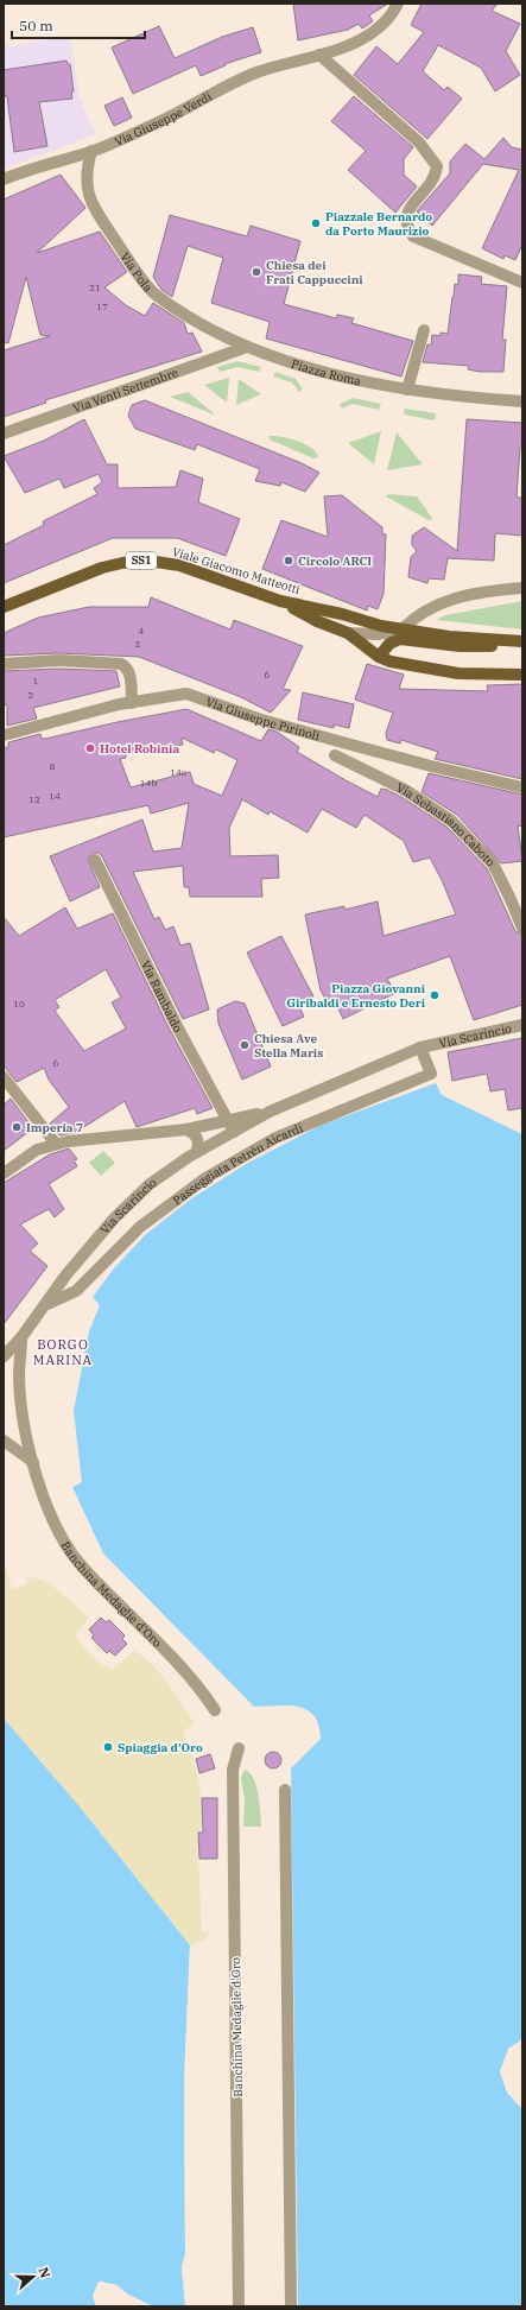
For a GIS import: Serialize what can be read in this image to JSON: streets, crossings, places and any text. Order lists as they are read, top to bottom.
{
  "streets": {
    "main road": ["SS1", "Viale Giacomo Matteotti"],
    "street": [
      "Via Giuseppe Verdi",
      "Via Pola",
      "Piazza Roma",
      "Via Venti Settembre",
      "Via Giuseppe Pirinoli",
      "Via Sebastiano Caboto",
      "Via Rambaldo",
      "Via Scarincio",
      "Passeggiata Petrén Aicardi",
      "Banchina Medaglie d'Oro"
    ]
  },
  "crossings": [
    ["Via Giuseppe Verdi", "Via Pola"],
    ["Via Pola", "Piazza Roma"],
    ["Via Pola", "Via Venti Settembre"],
    ["Piazza Roma", "Via Venti Settembre"],
    ["SS1", "Viale Giacomo Matteotti"],
    ["Via Rambaldo", "Via Scarincio"],
    ["Via Scarincio", "Passeggiata Petrén Aicardi"]
  ],
  "districts": ["BORGO MARINA"],
  "places": [
    "Piazzale Bernardo da Porto Maurizio",
    "Chiesa dei Frati Cappuccini",
    "Circolo ARCI",
    "Hotel Robinia",
    "Piazza Giovanni Giribaldi e Ernesto Deri",
    "Chiesa Ave Stella Maris",
    "Imperia 7",
    "Spiaggia d'Oro"
  ],
  "house_numbers": [
    "21",
    "17",
    "4",
    "2",
    "6",
    "1",
    "2",
    "8",
    "14c",
    "14b",
    "14",
    "12",
    "10",
    "6"
  ],
  "scale_bar": "50 m",
  "north": "right"
}
